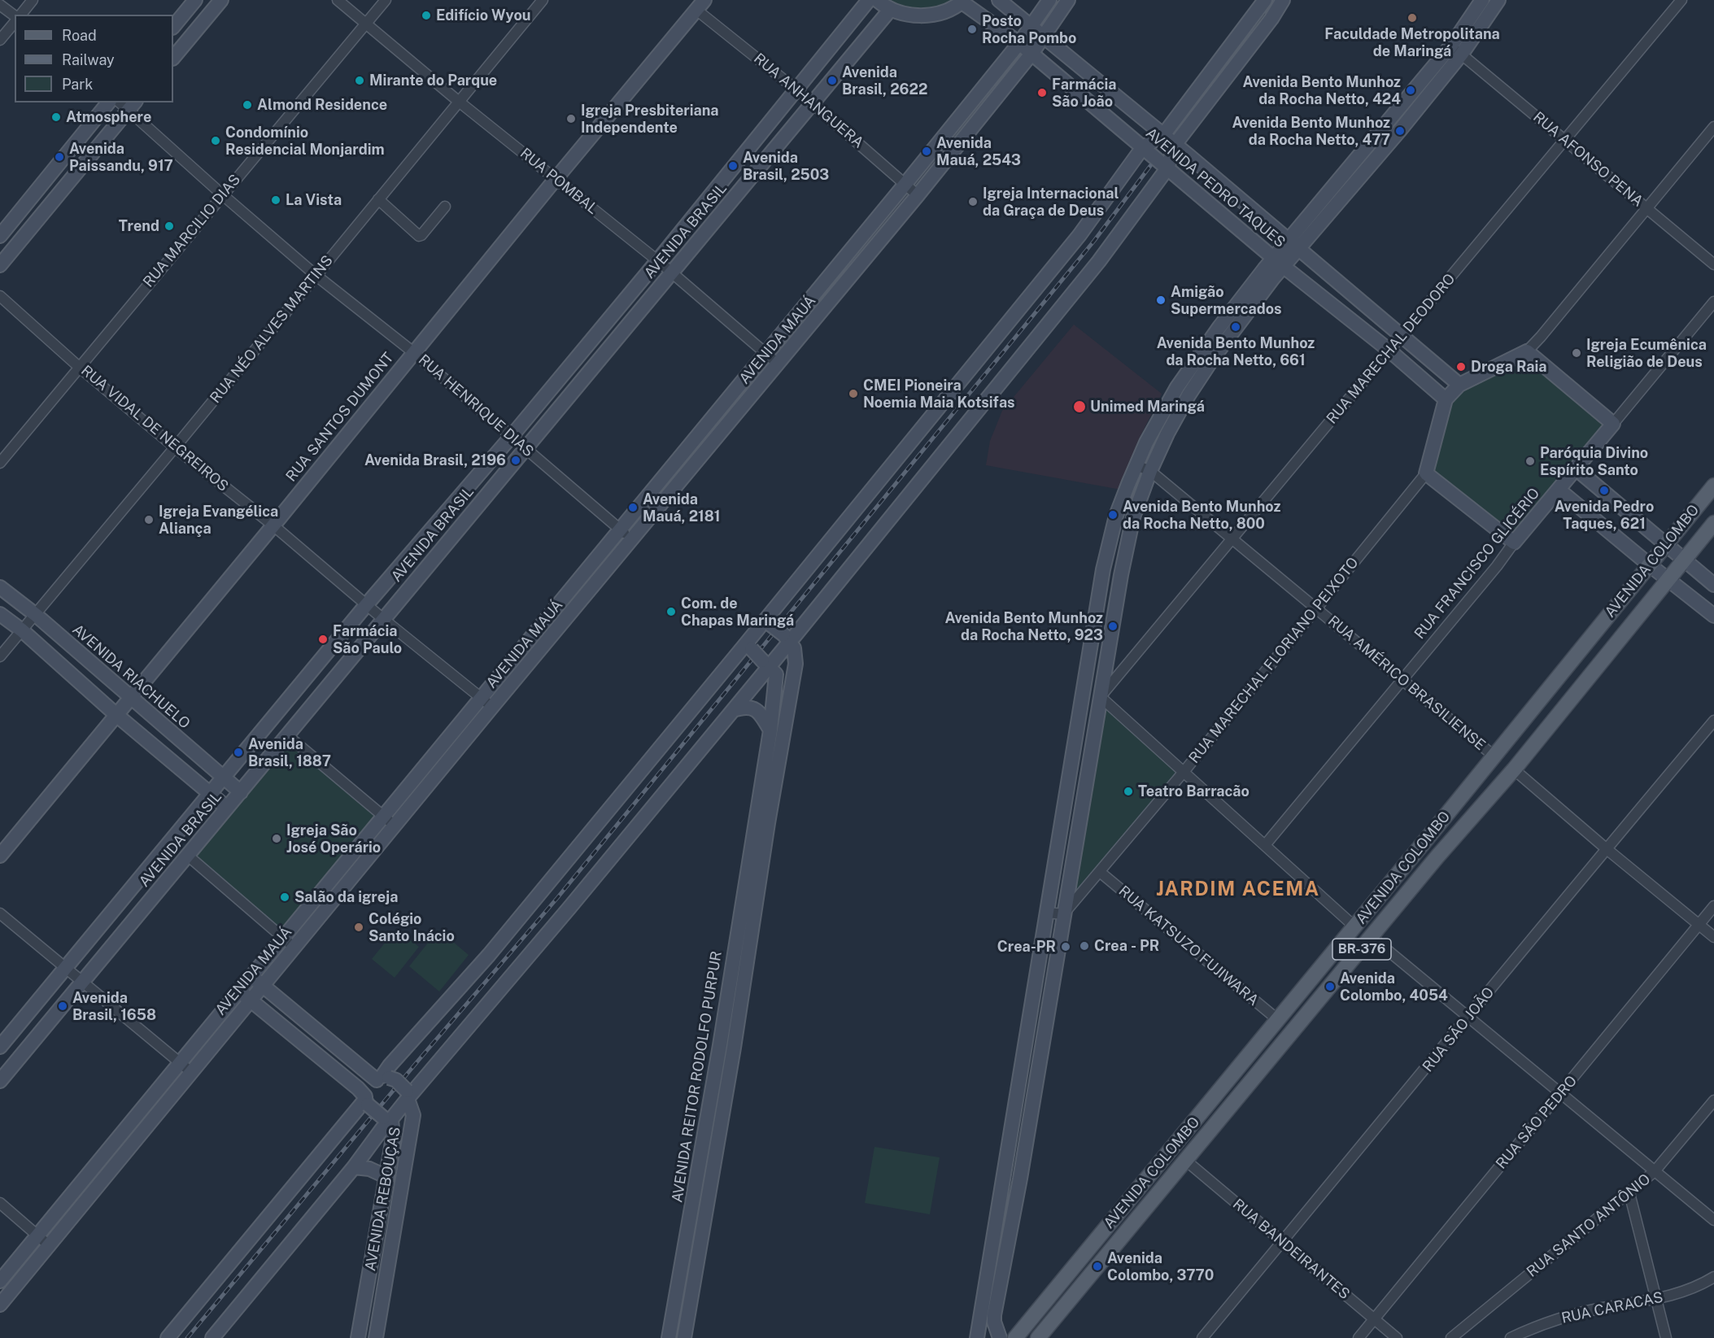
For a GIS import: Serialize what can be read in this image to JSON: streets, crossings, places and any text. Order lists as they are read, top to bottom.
{
  "streets": {
    "main road": [
      "AVENIDA PEDRO TAQUES",
      "AVENIDA BRASIL",
      "AVENIDA MAUÁ",
      "RUA SANTOS DUMONT",
      "AVENIDA COLOMBO",
      "RUA FRANCISCO GLICÉRIO",
      "AVENIDA RIACHUELO",
      "BR-376",
      "AVENIDA REITOR RODOLFO PURPUR",
      "AVENIDA REBOUÇAS"
    ],
    "street": [
      "RUA ANHANGUERA",
      "RUA AFONSO PENA",
      "RUA POMBAL",
      "RUA MARCILIO DIAS",
      "RUA NÉO ALVES MARTINS",
      "RUA MARECHAL DEODORO",
      "RUA HENRIQUE DIAS",
      "RUA VIDAL DE NEGREIROS",
      "RUA MARECHAL FLORIANO PEIXOTO",
      "RUA AMÉRICO BRASILIENSE",
      "RUA KATSUZO FUJIWARA",
      "RUA SÃO JOÃO",
      "RUA SÃO PEDRO",
      "RUA SANTO ANTÔNIO",
      "RUA BANDEIRANTES",
      "RUA CARACAS"
    ]
  },
  "crossings": [
    ["RUA ANHANGUERA", "AVENIDA BRASIL"],
    ["RUA ANHANGUERA", "AVENIDA MAUÁ"],
    ["RUA ANHANGUERA", "RUA SANTOS DUMONT"],
    ["RUA AFONSO PENA", "RUA MARECHAL DEODORO"],
    ["RUA POMBAL", "RUA MARCILIO DIAS"],
    ["RUA POMBAL", "AVENIDA BRASIL"],
    ["RUA POMBAL", "RUA NÉO ALVES MARTINS"],
    ["RUA POMBAL", "AVENIDA MAUÁ"],
    ["RUA POMBAL", "RUA SANTOS DUMONT"],
    ["AVENIDA PEDRO TAQUES", "AVENIDA MAUÁ"],
    ["AVENIDA PEDRO TAQUES", "RUA MARECHAL DEODORO"],
    ["RUA MARCILIO DIAS", "RUA HENRIQUE DIAS"],
    ["RUA MARCILIO DIAS", "RUA VIDAL DE NEGREIROS"],
    ["AVENIDA BRASIL", "RUA HENRIQUE DIAS"],
    ["AVENIDA BRASIL", "RUA VIDAL DE NEGREIROS"],
    ["AVENIDA BRASIL", "AVENIDA RIACHUELO"],
    ["RUA NÉO ALVES MARTINS", "RUA HENRIQUE DIAS"],
    ["RUA NÉO ALVES MARTINS", "RUA VIDAL DE NEGREIROS"],
    ["RUA NÉO ALVES MARTINS", "AVENIDA RIACHUELO"],
    ["AVENIDA MAUÁ", "RUA HENRIQUE DIAS"],
    ["AVENIDA MAUÁ", "RUA VIDAL DE NEGREIROS"],
    ["AVENIDA MAUÁ", "AVENIDA REBOUÇAS"],
    ["RUA MARECHAL DEODORO", "RUA AMÉRICO BRASILIENSE"],
    ["RUA HENRIQUE DIAS", "RUA SANTOS DUMONT"],
    ["RUA SANTOS DUMONT", "RUA VIDAL DE NEGREIROS"],
    ["RUA SANTOS DUMONT", "AVENIDA RIACHUELO"],
    ["AVENIDA COLOMBO", "RUA AMÉRICO BRASILIENSE"],
    ["AVENIDA COLOMBO", "RUA KATSUZO FUJIWARA"],
    ["AVENIDA COLOMBO", "RUA BANDEIRANTES"],
    ["RUA FRANCISCO GLICÉRIO", "RUA AMÉRICO BRASILIENSE"],
    ["RUA MARECHAL FLORIANO PEIXOTO", "RUA AMÉRICO BRASILIENSE"],
    ["RUA MARECHAL FLORIANO PEIXOTO", "RUA KATSUZO FUJIWARA"],
    ["RUA SÃO JOÃO", "RUA BANDEIRANTES"],
    ["RUA SÃO PEDRO", "RUA BANDEIRANTES"]
  ],
  "districts": ["JARDIM ACEMA"],
  "places": [
    "Edifício Wyou",
    "Faculdade Metropolitana de Maringá",
    "Posto Rocha Pombo",
    "Mirante do Parque",
    "Avenida Brasil, 2622",
    "Avenida Bento Munhoz da Rocha Netto, 424",
    "Farmácia São João",
    "Almond Residence",
    "Atmosphere",
    "Igreja Presbiteriana Independente",
    "Avenida Bento Munhoz da Rocha Netto, 477",
    "Condomínio Residencial Monjardim",
    "Avenida Mauá, 2543",
    "Avenida Paissandu, 917",
    "Avenida Brasil, 2503",
    "La Vista",
    "Igreja Internacional da Graça de Deus",
    "Trend",
    "Amigão Supermercados",
    "Avenida Bento Munhoz da Rocha Netto, 661",
    "Igreja Ecumênica Religião de Deus",
    "Droga Raia",
    "CMEI Pioneira Noemia Maia Kotsifas",
    "Unimed Maringá",
    "Avenida Brasil, 2196",
    "Paróquia Divino Espírito Santo",
    "Avenida Pedro Taques, 621",
    "Avenida Mauá, 2181",
    "Avenida Bento Munhoz da Rocha Netto, 800",
    "Igreja Evangélica Aliança",
    "Com. de Chapas Maringá",
    "Avenida Bento Munhoz da Rocha Netto, 923",
    "Farmácia São Paulo",
    "Avenida Brasil, 1887",
    "Teatro Barracão",
    "Igreja São José Operário",
    "Salão da igreja",
    "Colégio Santo Inácio",
    "Crea - PR",
    "Crea-PR",
    "Avenida Colombo, 4054",
    "Avenida Brasil, 1658",
    "Avenida Colombo, 3770"
  ],
  "legend": ["Road", "Railway", "Park"]
}
